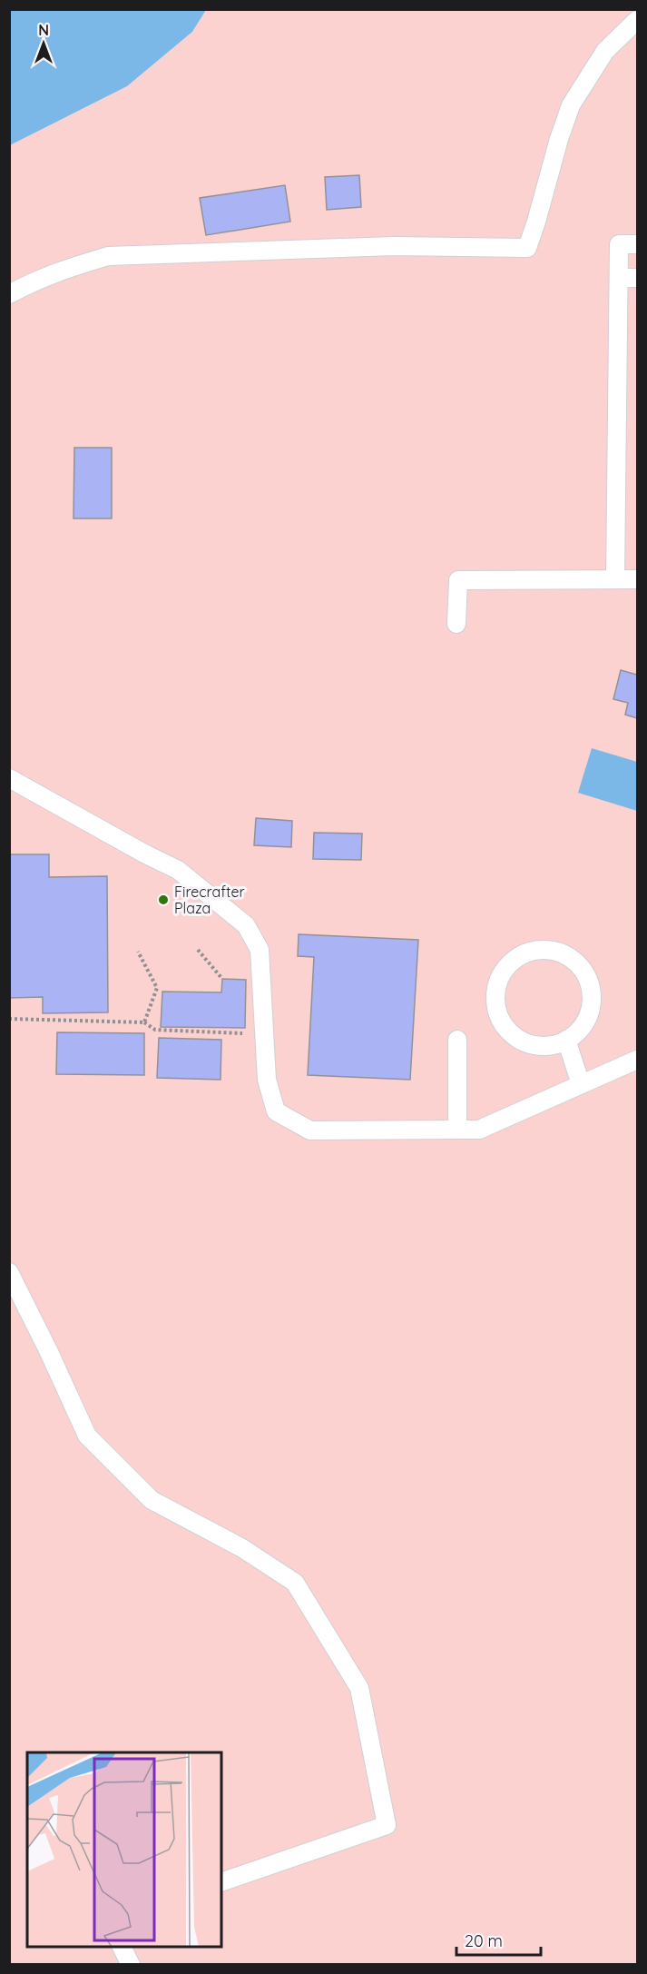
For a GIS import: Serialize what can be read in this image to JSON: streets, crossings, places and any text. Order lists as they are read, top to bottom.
{
  "places": ["Firecrafter Plaza"],
  "scale_bar": "20 m",
  "north": "top"
}
